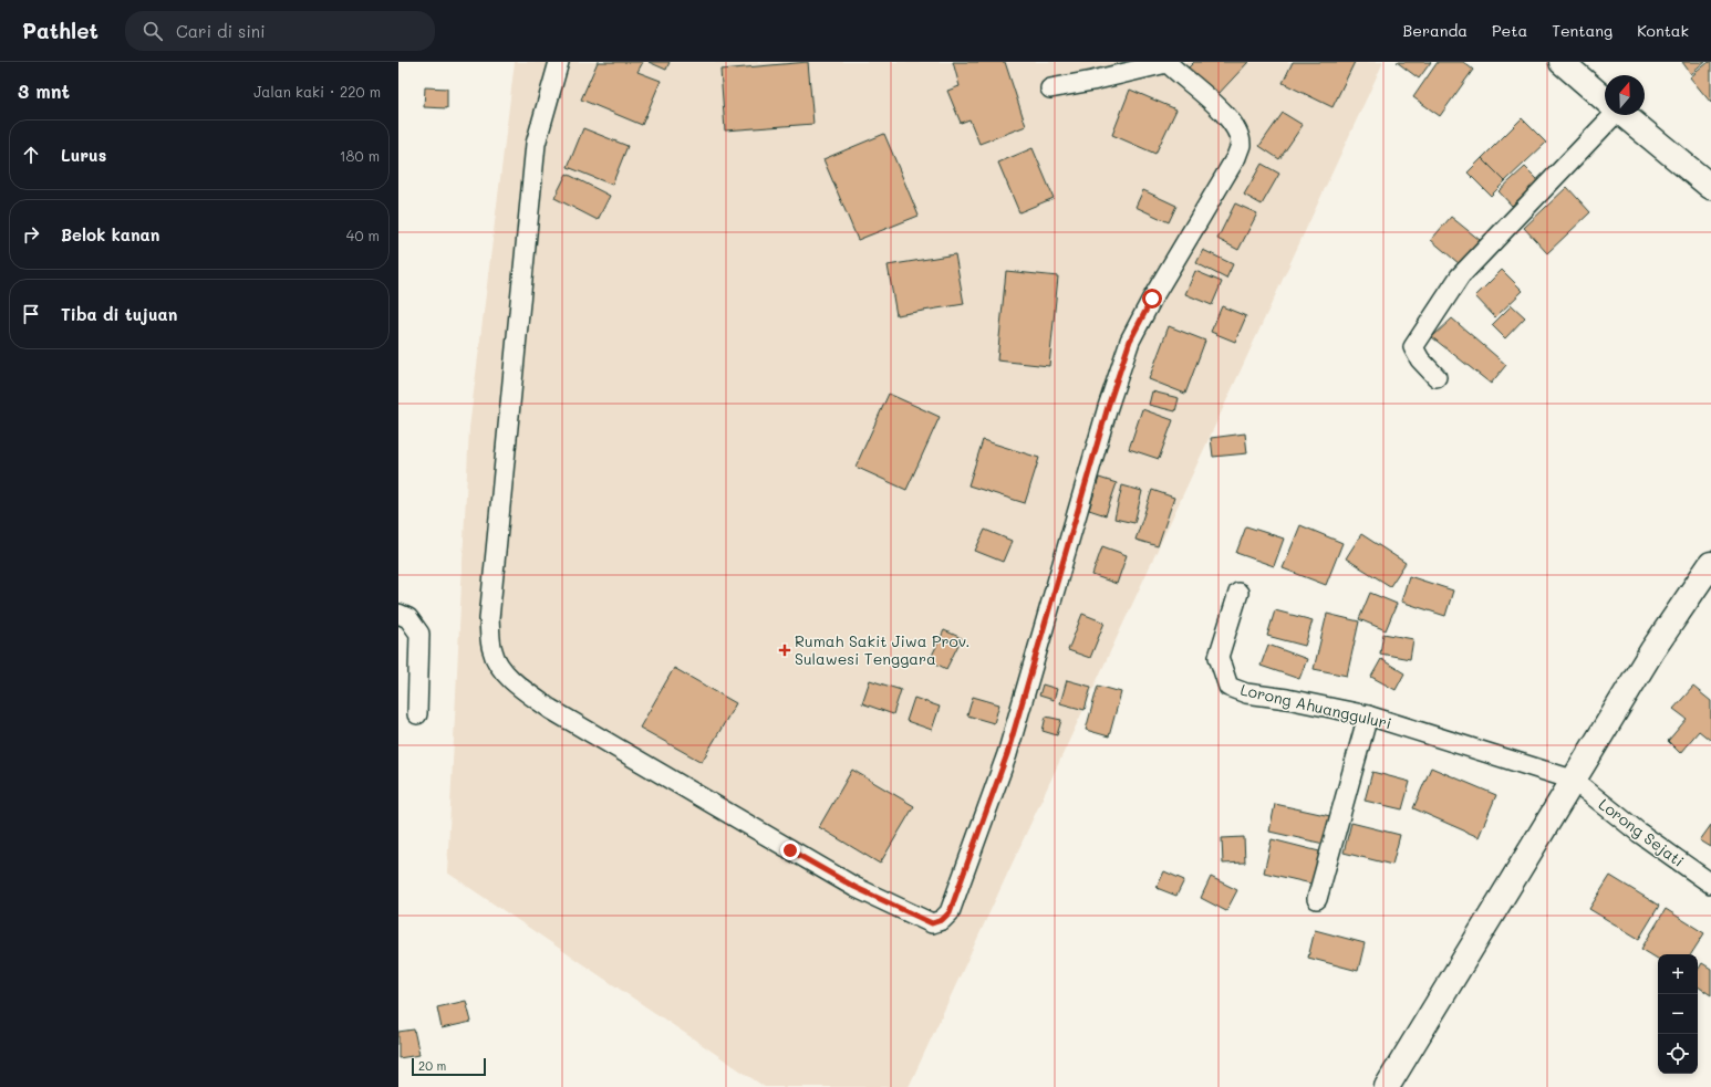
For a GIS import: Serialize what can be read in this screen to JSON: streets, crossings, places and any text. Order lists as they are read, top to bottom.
{
  "streets": {
    "street": ["Lorong Ahuangguluri", "Lorong Sejati"]
  },
  "crossings": [
    ["Lorong Ahuangguluri", "Lorong Sejati"]
  ],
  "places": {
    "health": ["Rumah Sakit Jiwa Prov. Sulawesi Tenggara"]
  },
  "scale_bar": "20 m",
  "north": "top",
  "page": {
    "header": "Pathlet",
    "search": "Cari di sini",
    "nav": [
      "Beranda",
      "Peta",
      "Tentang",
      "Kontak"
    ],
    "heading": ["3 mnt", "Jalan kaki · 220 m"],
    "list": [
      ["Lurus", "180 m"],
      ["Belok kanan", "40 m"],
      "Tiba di tujuan"
    ],
    "map_buttons": ["+", "−"],
    "scale": "20 m"
  }
}
